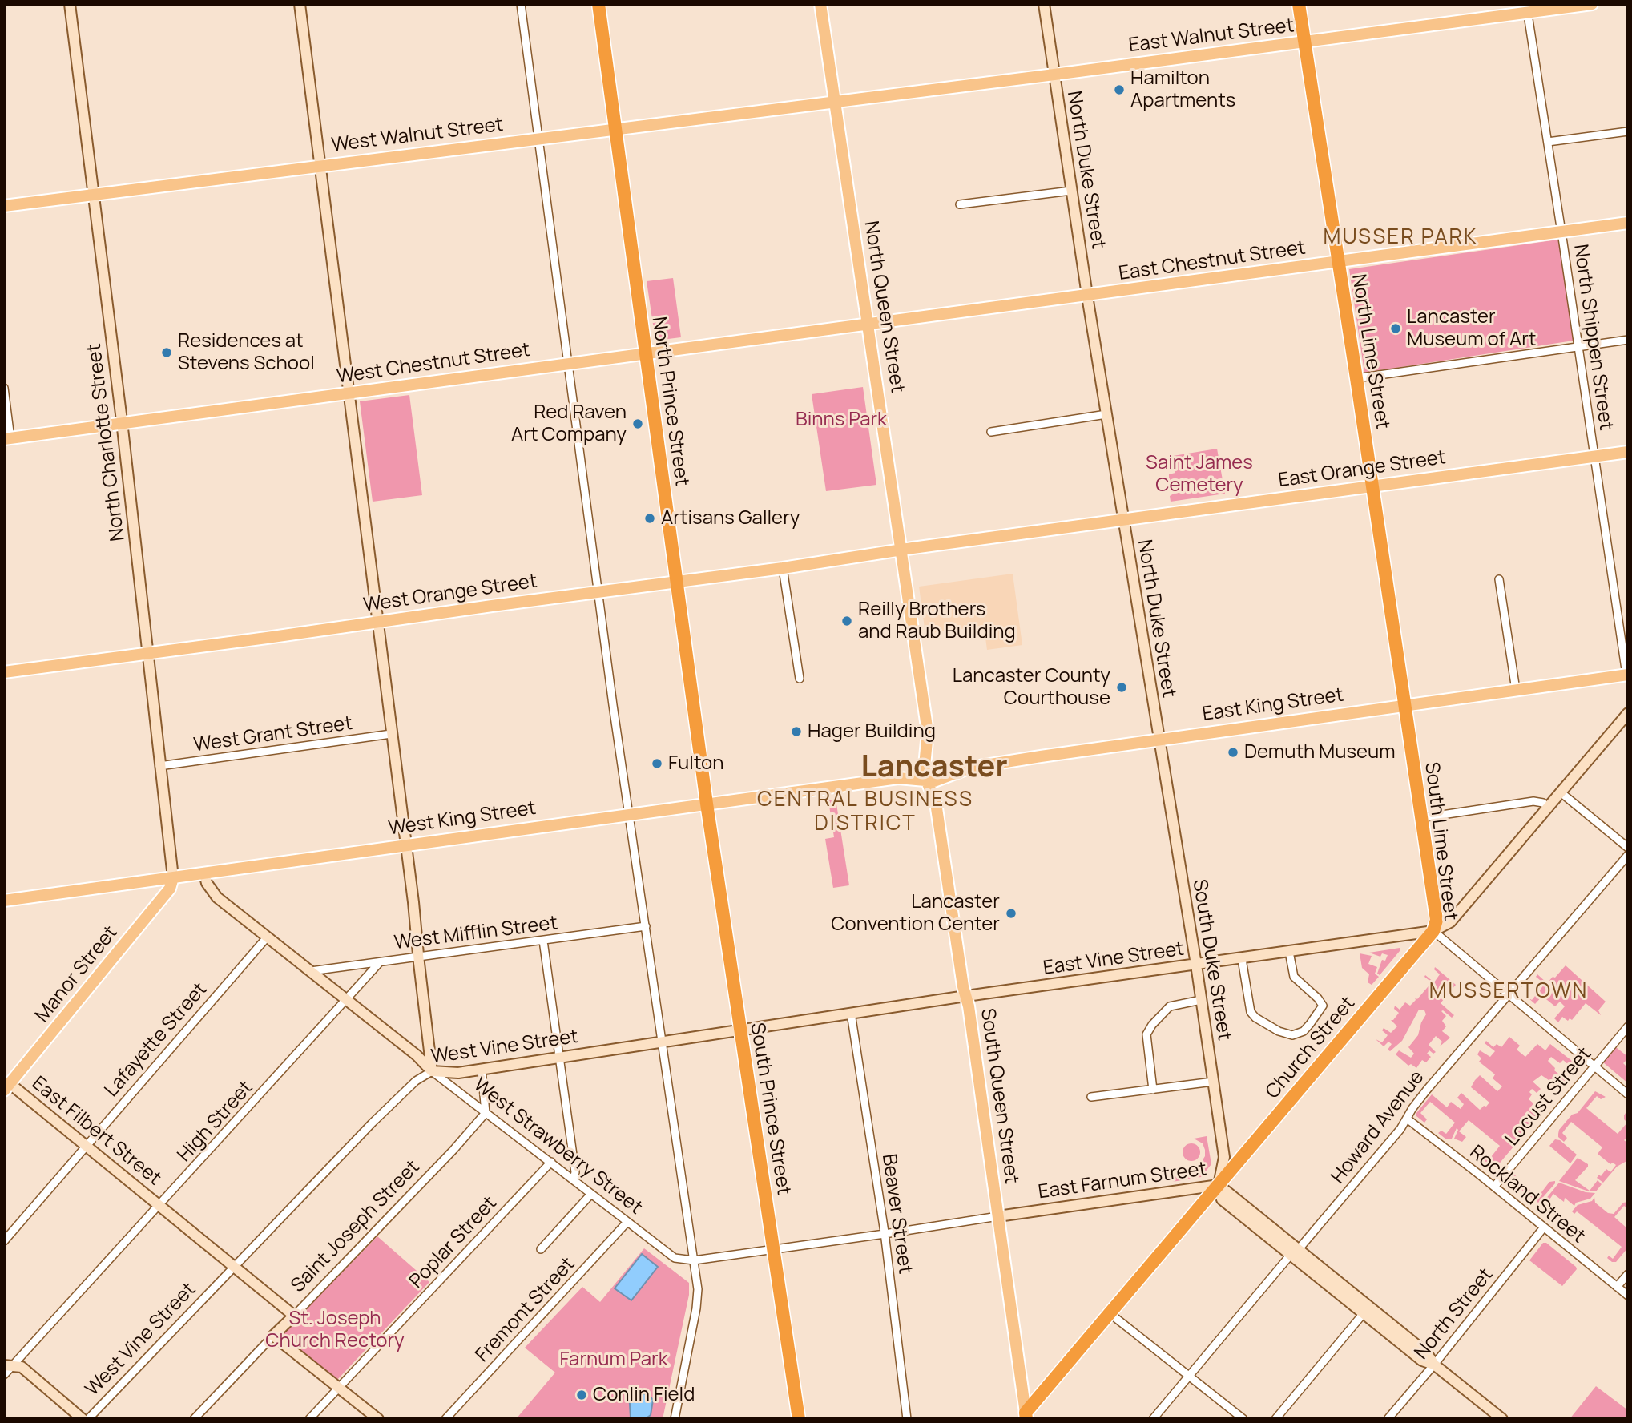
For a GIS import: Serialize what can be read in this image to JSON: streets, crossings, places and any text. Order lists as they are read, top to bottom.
{
  "streets": {
    "highway": [
      "North Lime Street",
      "North Prince Street",
      "South Lime Street",
      "Church Street",
      "South Prince Street"
    ],
    "main road": [
      "East Walnut Street",
      "West Walnut Street",
      "East Chestnut Street",
      "North Queen Street",
      "West Chestnut Street",
      "East Orange Street",
      "West Orange Street",
      "East King Street",
      "West King Street",
      "Manor Street",
      "South Queen Street"
    ],
    "street": [
      "North Duke Street",
      "North Shippen Street",
      "North Charlotte Street",
      "West Grant Street",
      "West Mifflin Street",
      "East Vine Street",
      "South Duke Street",
      "Lafayette Street",
      "West Vine Street",
      "Locust Street",
      "High Street",
      "Howard Avenue",
      "East Filbert Street",
      "West Strawberry Street",
      "East Farnum Street",
      "Rockland Street",
      "Beaver Street",
      "Saint Joseph Street",
      "Poplar Street",
      "Fremont Street",
      "North Street"
    ]
  },
  "crossings": [
    ["East Walnut Street", "West Walnut Street"],
    ["East Walnut Street", "North Duke Street"],
    ["East Walnut Street", "North Queen Street"],
    ["East Walnut Street", "North Shippen Street"],
    ["East Walnut Street", "North Lime Street"],
    ["West Walnut Street", "North Queen Street"],
    ["West Walnut Street", "North Prince Street"],
    ["West Walnut Street", "North Charlotte Street"],
    ["North Duke Street", "East Chestnut Street"],
    ["North Duke Street", "East Orange Street"],
    ["North Duke Street", "East King Street"],
    ["North Duke Street", "South Duke Street"],
    ["East Chestnut Street", "North Queen Street"],
    ["East Chestnut Street", "North Shippen Street"],
    ["East Chestnut Street", "North Lime Street"],
    ["East Chestnut Street", "West Chestnut Street"],
    ["North Queen Street", "West Chestnut Street"],
    ["North Queen Street", "East Orange Street"],
    ["North Queen Street", "West Orange Street"],
    ["North Queen Street", "East King Street"],
    ["North Queen Street", "West King Street"],
    ["North Queen Street", "South Queen Street"],
    ["North Shippen Street", "East Orange Street"],
    ["North Shippen Street", "East King Street"],
    ["North Lime Street", "East Orange Street"],
    ["North Lime Street", "East King Street"],
    ["North Lime Street", "South Lime Street"],
    ["West Chestnut Street", "North Prince Street"],
    ["West Chestnut Street", "North Charlotte Street"],
    ["North Prince Street", "West Orange Street"],
    ["North Prince Street", "West King Street"],
    ["North Prince Street", "South Prince Street"],
    ["North Charlotte Street", "West Orange Street"],
    ["North Charlotte Street", "West Grant Street"],
    ["North Charlotte Street", "West King Street"],
    ["North Charlotte Street", "Manor Street"],
    ["East Orange Street", "West Orange Street"],
    ["East King Street", "West King Street"],
    ["East King Street", "South Lime Street"],
    ["East King Street", "South Duke Street"],
    ["East King Street", "South Queen Street"],
    ["West King Street", "Manor Street"],
    ["West King Street", "South Queen Street"],
    ["West King Street", "South Prince Street"],
    ["West King Street", "West Strawberry Street"],
    ["South Lime Street", "East Vine Street"],
    ["South Lime Street", "Church Street"],
    ["South Lime Street", "Locust Street"],
    ["South Lime Street", "Howard Avenue"],
    ["West Mifflin Street", "High Street"],
    ["West Mifflin Street", "West Strawberry Street"],
    ["East Vine Street", "South Duke Street"],
    ["East Vine Street", "West Vine Street"],
    ["East Vine Street", "Church Street"],
    ["East Vine Street", "South Queen Street"],
    ["South Duke Street", "Church Street"],
    ["South Duke Street", "East Farnum Street"],
    ["Manor Street", "East Filbert Street"],
    ["Lafayette Street", "East Filbert Street"],
    ["Lafayette Street", "West Strawberry Street"],
    ["West Vine Street", "South Queen Street"],
    ["West Vine Street", "South Prince Street"],
    ["West Vine Street", "East Filbert Street"],
    ["West Vine Street", "West Strawberry Street"],
    ["West Vine Street", "Beaver Street"],
    ["Church Street", "South Queen Street"],
    ["Church Street", "East Farnum Street"],
    ["South Queen Street", "East Farnum Street"],
    ["Locust Street", "Rockland Street"],
    ["High Street", "East Filbert Street"],
    ["High Street", "West Strawberry Street"],
    ["Howard Avenue", "Rockland Street"],
    ["East Filbert Street", "Saint Joseph Street"],
    ["West Strawberry Street", "Saint Joseph Street"],
    ["West Strawberry Street", "Poplar Street"],
    ["West Strawberry Street", "Fremont Street"],
    ["Rockland Street", "North Street"]
  ],
  "districts": [
    "MUSSER PARK",
    "Lancaster",
    "CENTRAL BUSINESS DISTRICT",
    "MUSSERTOWN"
  ],
  "parks": [
    "Binns Park",
    "Saint James Cemetery",
    "St. Joseph Church Rectory",
    "Farnum Park"
  ],
  "places": [
    "Hamilton Apartments",
    "Lancaster Museum of Art",
    "Residences at Stevens School",
    "Red Raven Art Company",
    "Artisans Gallery",
    "Reilly Brothers and Raub Building",
    "Lancaster County Courthouse",
    "Hager Building",
    "Demuth Museum",
    "Fulton",
    "Lancaster Convention Center",
    "Conlin Field"
  ]
}
